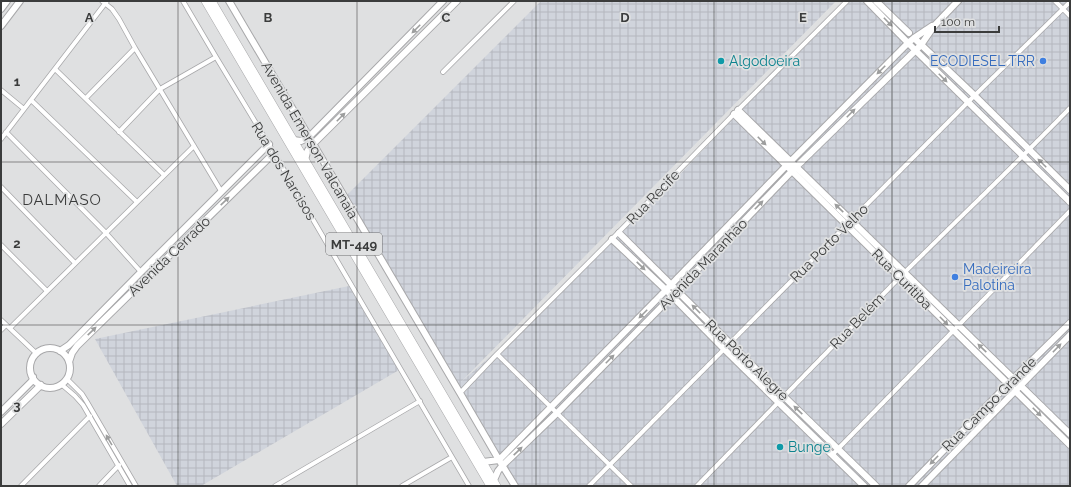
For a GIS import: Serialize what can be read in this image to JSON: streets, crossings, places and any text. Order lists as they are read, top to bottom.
{
  "streets": {
    "main road": ["MT-449"],
    "street": [
      "Avenida Emerson Valcanaia",
      "Rua dos Narcisos",
      "Rua Recife",
      "Rua Porto Velho",
      "Avenida Cerrado",
      "Avenida Maranhão",
      "Rua Curitiba",
      "Rua Belém",
      "Rua Pôrto Alegre",
      "Rua Campo Grande"
    ]
  },
  "crossings": [
    ["Avenida Emerson Valcanaia", "Rua Recife"],
    ["Avenida Emerson Valcanaia", "Avenida Maranhão"],
    ["Rua dos Narcisos", "Avenida Cerrado"],
    ["Rua Recife", "Rua Curitiba"],
    ["Rua Recife", "Rua Pôrto Alegre"],
    ["Rua Porto Velho", "Rua Curitiba"],
    ["Rua Porto Velho", "Rua Pôrto Alegre"],
    ["MT-449", "Avenida Maranhão"],
    ["Avenida Maranhão", "Rua Curitiba"],
    ["Avenida Maranhão", "Rua Pôrto Alegre"],
    ["Rua Curitiba", "Rua Belém"],
    ["Rua Curitiba", "Rua Campo Grande"],
    ["Rua Belém", "Rua Pôrto Alegre"]
  ],
  "districts": ["DALMASO"],
  "places": [
    "Algodoeira",
    "ECODIESEL TRR",
    "Madeireira Palotina",
    "Bunge"
  ],
  "scale_bar": "100 m",
  "grid": {
    "columns": [
      "A",
      "B",
      "C",
      "D",
      "E"
    ],
    "rows": ["1", "2", "3"]
  }
}
